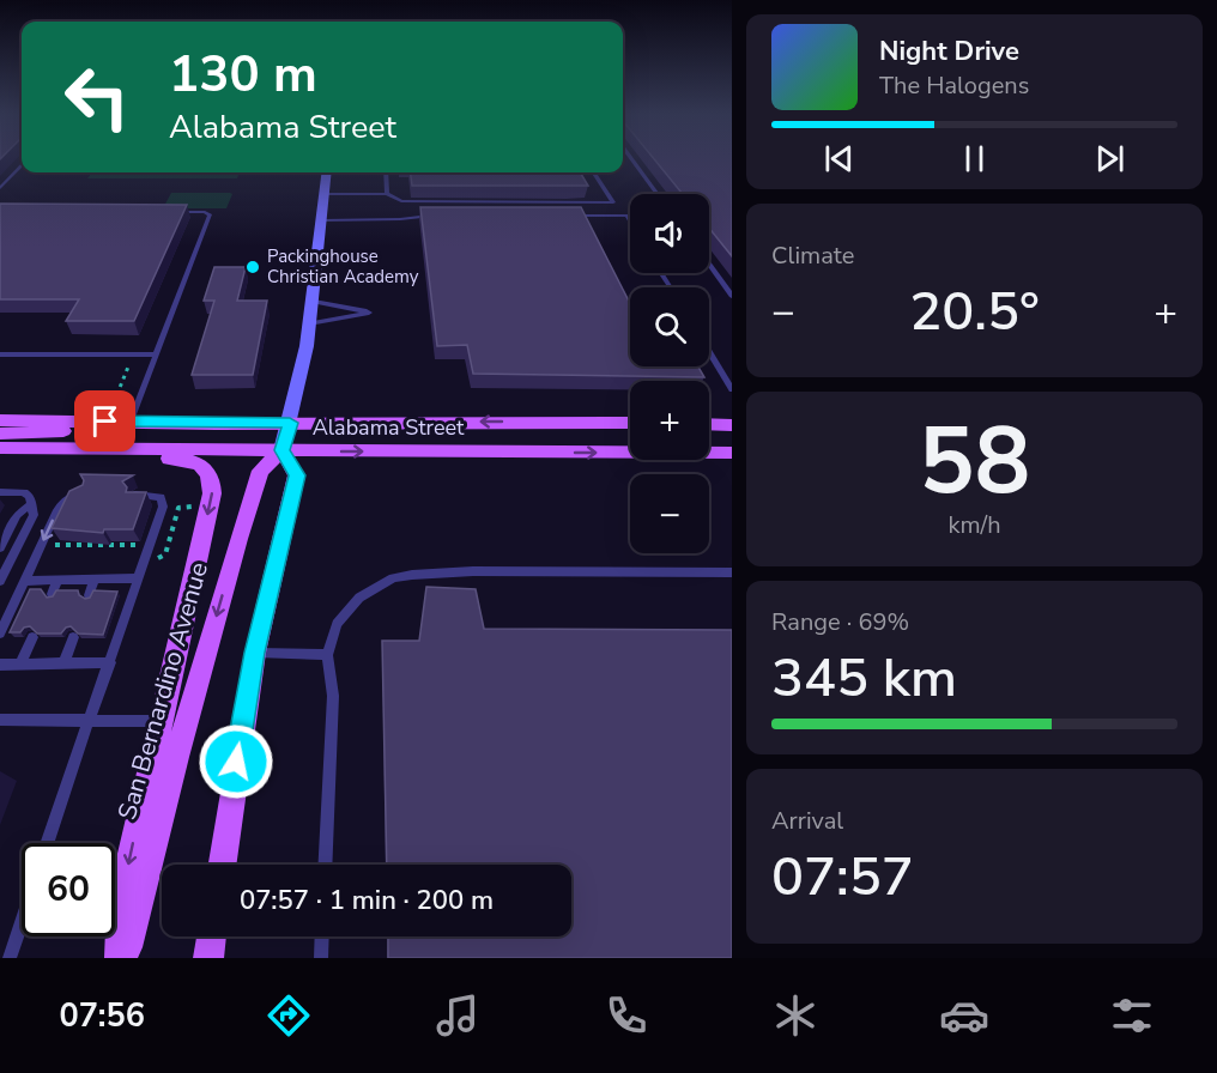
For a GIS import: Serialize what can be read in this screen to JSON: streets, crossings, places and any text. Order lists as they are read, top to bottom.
{
  "streets": {
    "main road": ["Alabama Street", "San Bernardino Avenue"]
  },
  "crossings": [
    ["Alabama Street", "San Bernardino Avenue"]
  ],
  "places": ["Packinghouse Christian Academy"],
  "page": {
    "turn": ["130 m", "Alabama Street"],
    "song": ["Night Drive", "The Halogens"],
    "map_buttons": ["+", "−"],
    "tile": [
      "Climate",
      ["58", "km/h"],
      ["Range · 69%", "345 km"],
      ["Arrival", "07:57"]
    ],
    "heat": ["−", "20.5°", "+"],
    "limit": "60",
    "trip": "07:57 · 1 min · 200 m",
    "tabs": "07:56"
  }
}
